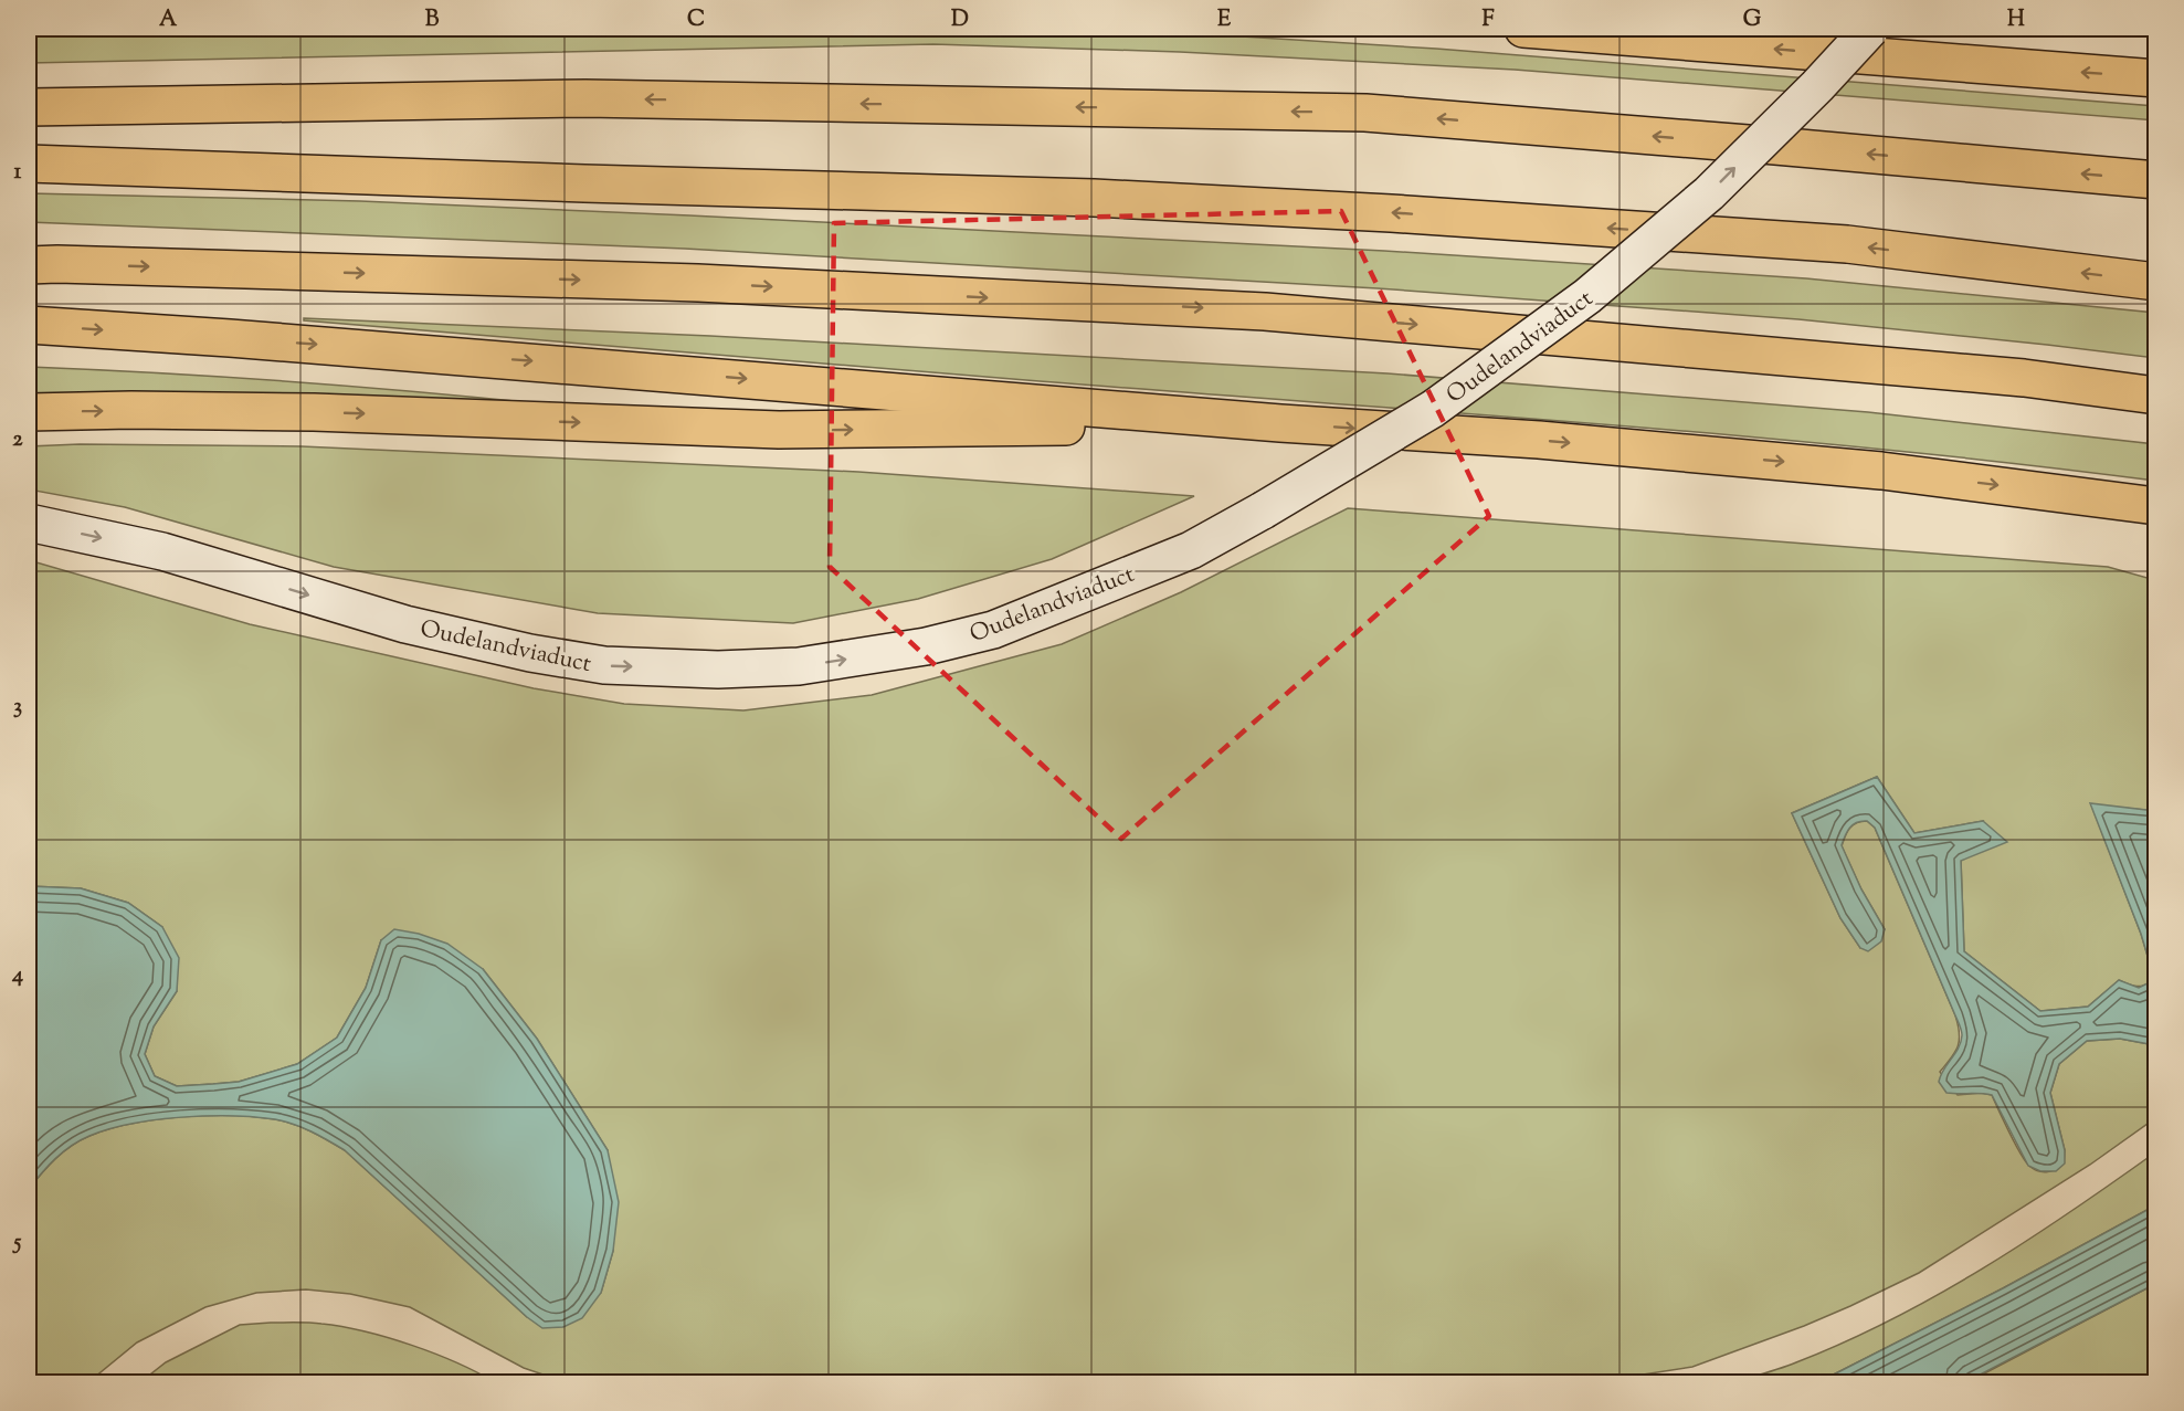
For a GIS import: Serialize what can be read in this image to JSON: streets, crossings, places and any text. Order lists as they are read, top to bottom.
{
  "streets": {
    "main road": ["Oudelandviaduct"]
  },
  "one_way": ["Oudelandviaduct"],
  "grid": {
    "columns": [
      "A",
      "B",
      "C",
      "D",
      "E",
      "F",
      "G",
      "H"
    ],
    "rows": [
      "1",
      "2",
      "3",
      "4",
      "5"
    ]
  }
}
